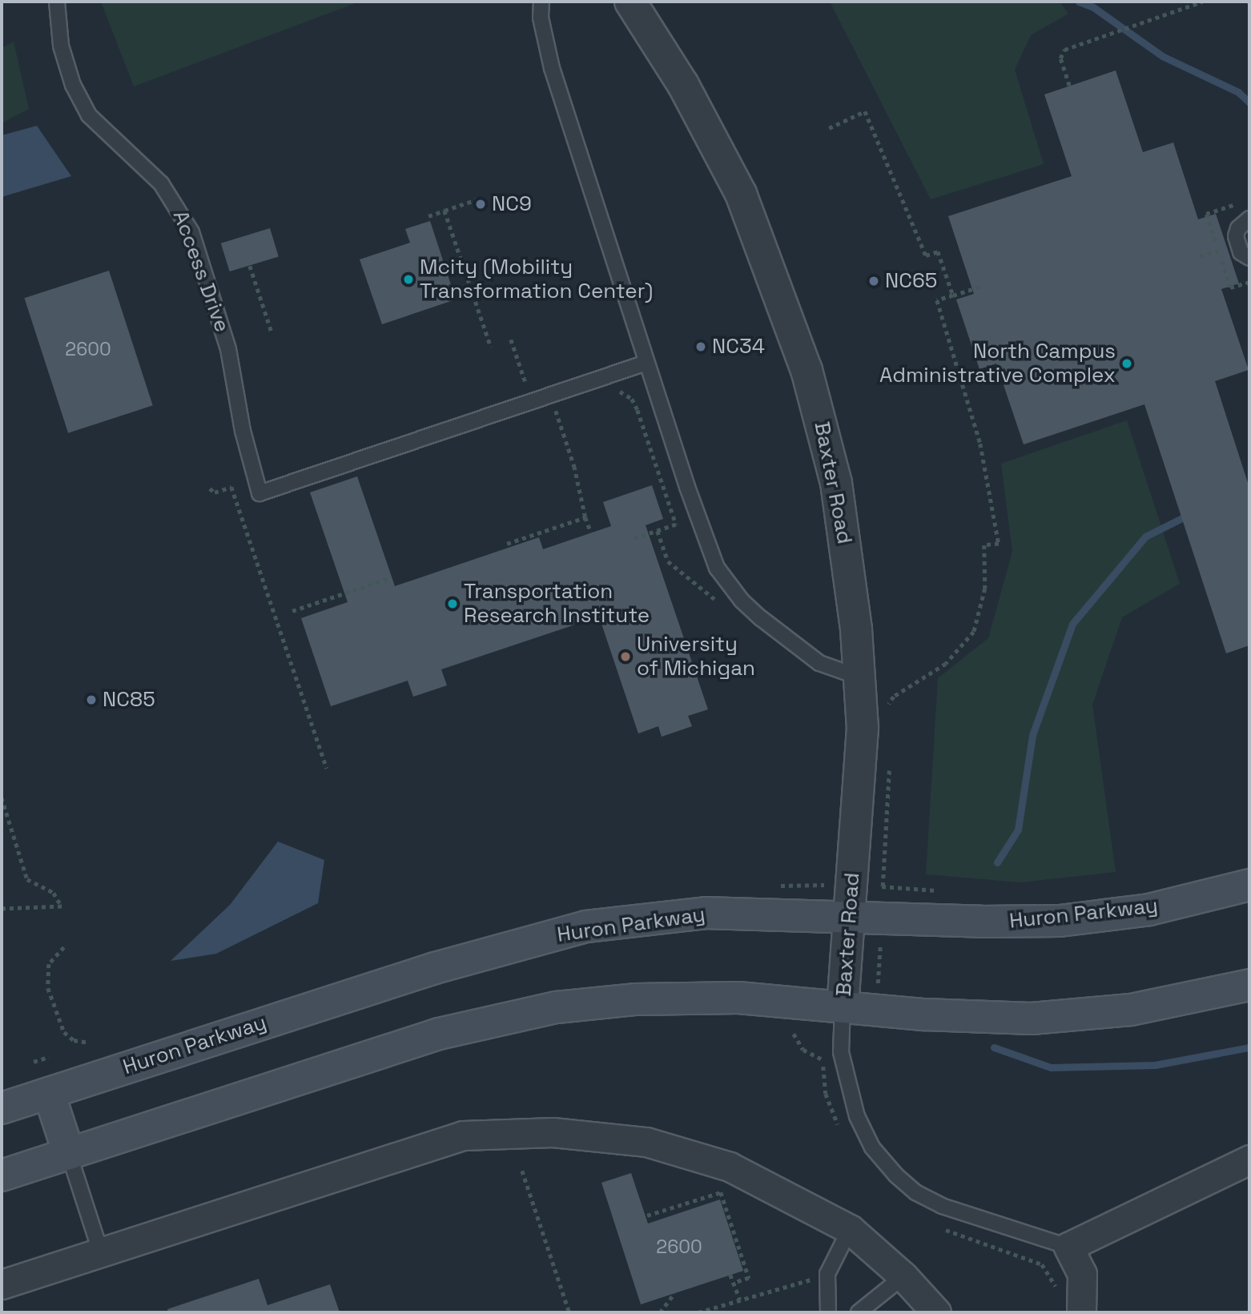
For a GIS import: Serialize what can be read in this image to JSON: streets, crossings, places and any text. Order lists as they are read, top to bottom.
{
  "streets": {
    "main road": ["Huron Parkway"],
    "street": ["Baxter Road"],
    "lane": ["Access Drive"]
  },
  "crossings": [
    ["Baxter Road", "Huron Parkway"]
  ],
  "places": [
    "NC9",
    "Mcity (Mobility Transformation Center)",
    "NC65",
    "NC34",
    "North Campus Administrative Complex",
    "Transportation Research Institute",
    "University of Michigan",
    "NC85"
  ],
  "house_numbers": ["2600", "2600"]
}
